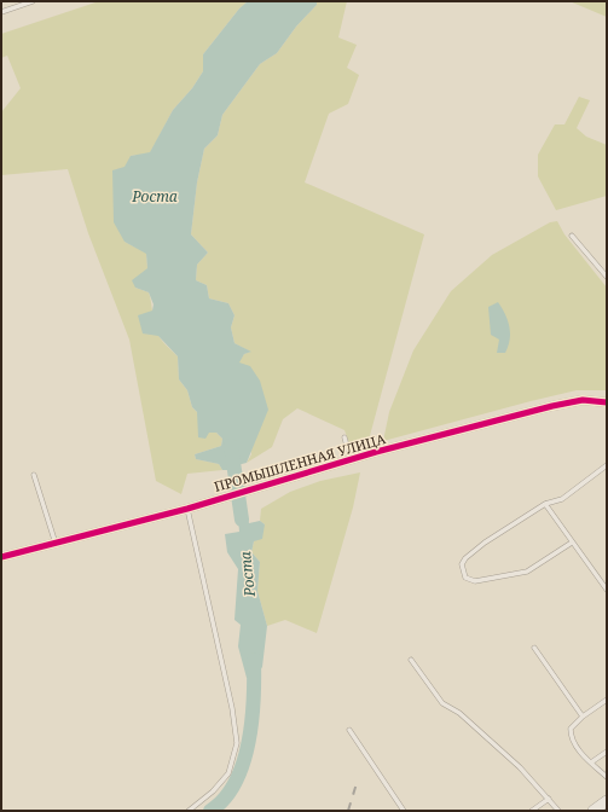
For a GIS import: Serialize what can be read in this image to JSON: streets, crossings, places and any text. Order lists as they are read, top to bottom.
{
  "streets": {
    "street": ["ПРОМЫШЛЕННАЯ УЛИЦА"]
  },
  "water": ["Роста"]
}
